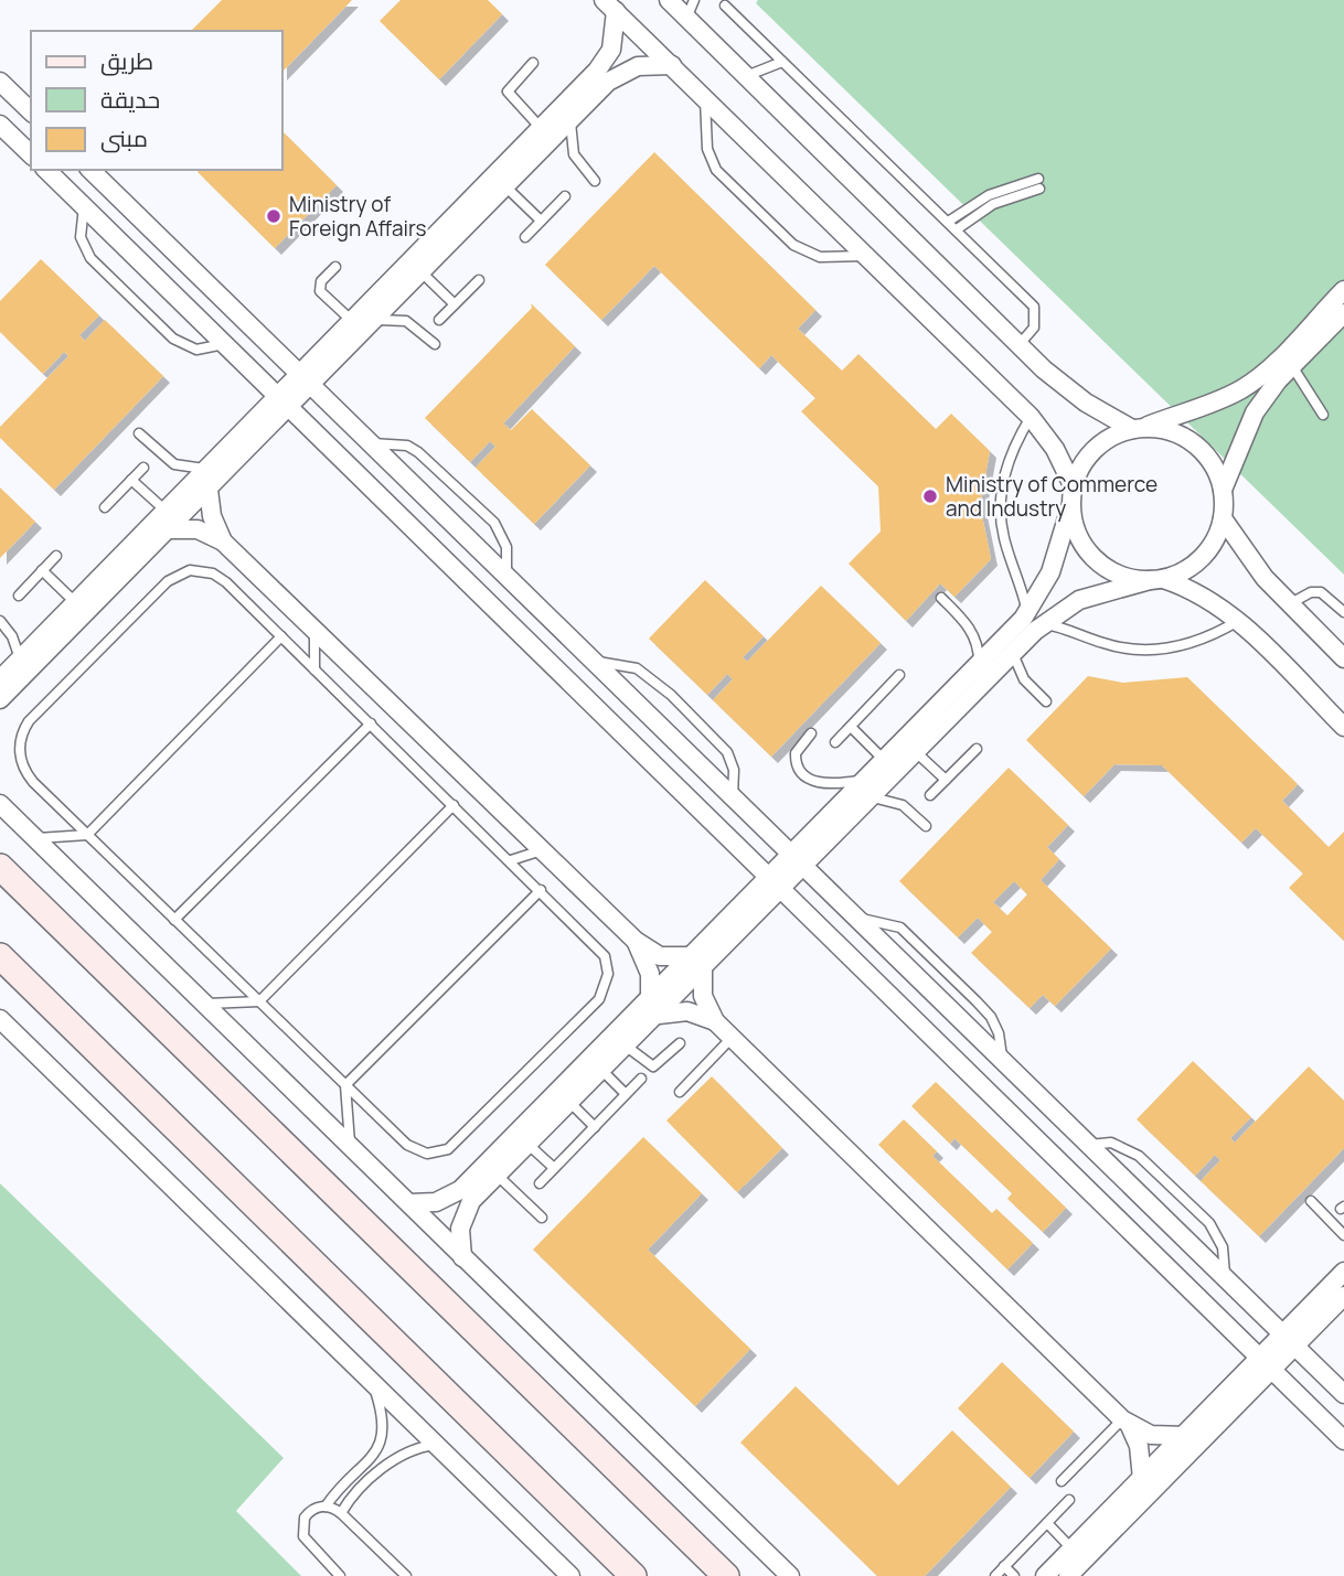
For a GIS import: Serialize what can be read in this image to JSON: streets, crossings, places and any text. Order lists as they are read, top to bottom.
{
  "places": ["Ministry of Foreign Affairs", "Ministry of Commerce and Industry"],
  "legend": ["طريق", "حديقة", "مبنى"]
}
